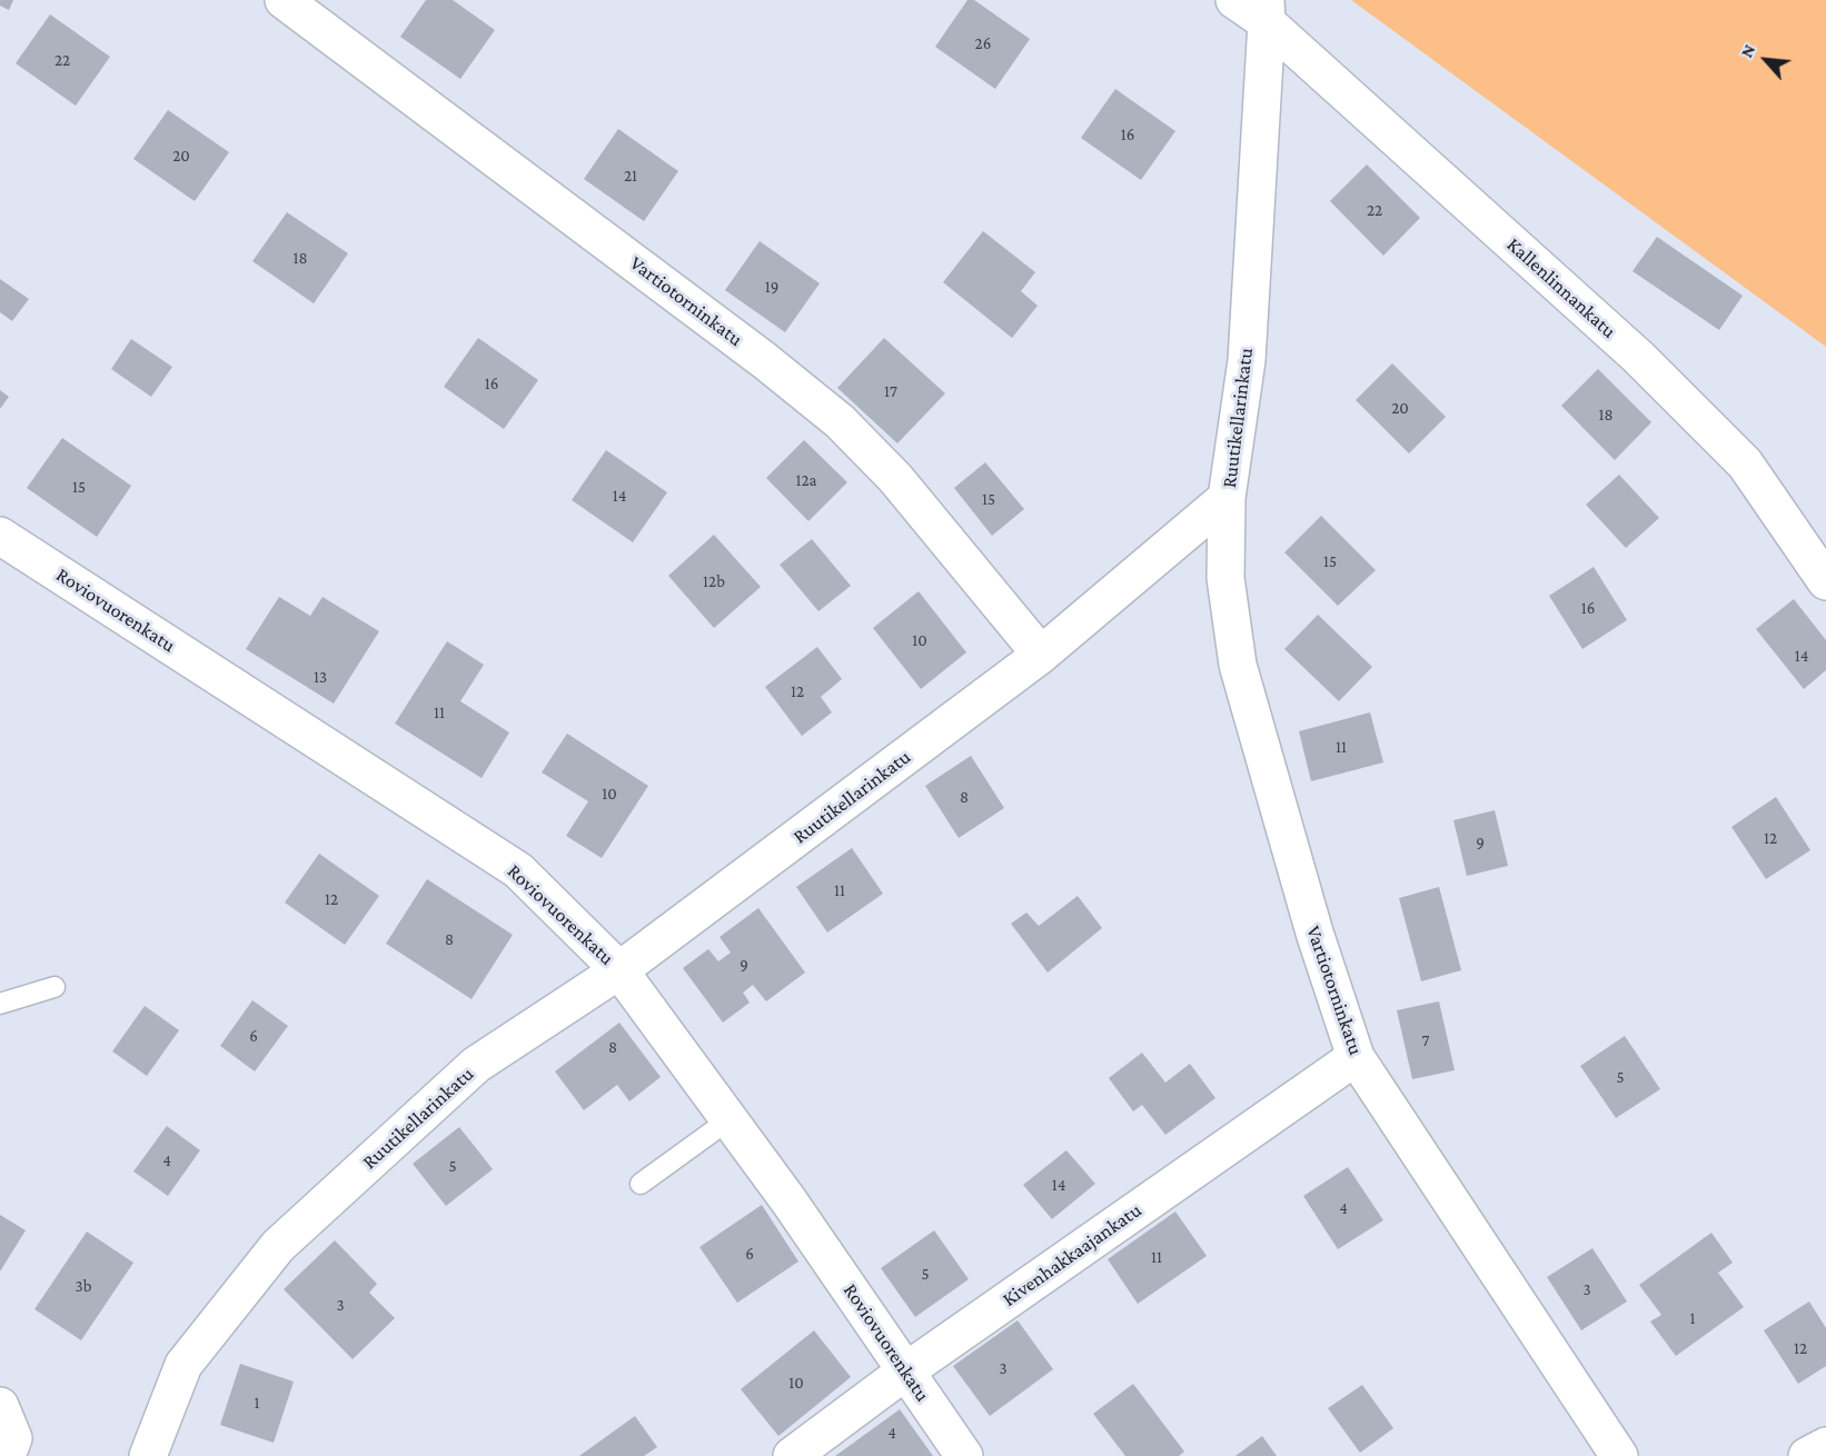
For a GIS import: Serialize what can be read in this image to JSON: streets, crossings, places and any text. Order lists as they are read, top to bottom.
{
  "streets": {
    "street": [
      "Kallenlinnankatu",
      "Vartiotorninkatu",
      "Ruutikellarinkatu",
      "Roviovuorenkatu",
      "Kivenhakkaajankatu"
    ]
  },
  "crossings": [
    ["Kallenlinnankatu", "Ruutikellarinkatu"],
    ["Vartiotorninkatu", "Ruutikellarinkatu"],
    ["Vartiotorninkatu", "Kivenhakkaajankatu"],
    ["Ruutikellarinkatu", "Roviovuorenkatu"],
    ["Roviovuorenkatu", "Kivenhakkaajankatu"]
  ],
  "house_numbers": [
    "26",
    "22",
    "16",
    "20",
    "21",
    "22",
    "18",
    "19",
    "16",
    "17",
    "20",
    "18",
    "12a",
    "15",
    "14",
    "15",
    "15",
    "12b",
    "16",
    "10",
    "14",
    "13",
    "12",
    "11",
    "11",
    "10",
    "8",
    "12",
    "9",
    "11",
    "12",
    "8",
    "9",
    "6",
    "7",
    "8",
    "5",
    "4",
    "5",
    "14",
    "4",
    "6",
    "11",
    "5",
    "3b",
    "3",
    "3",
    "1",
    "12",
    "3",
    "10",
    "1",
    "4"
  ],
  "north": "top left"
}
